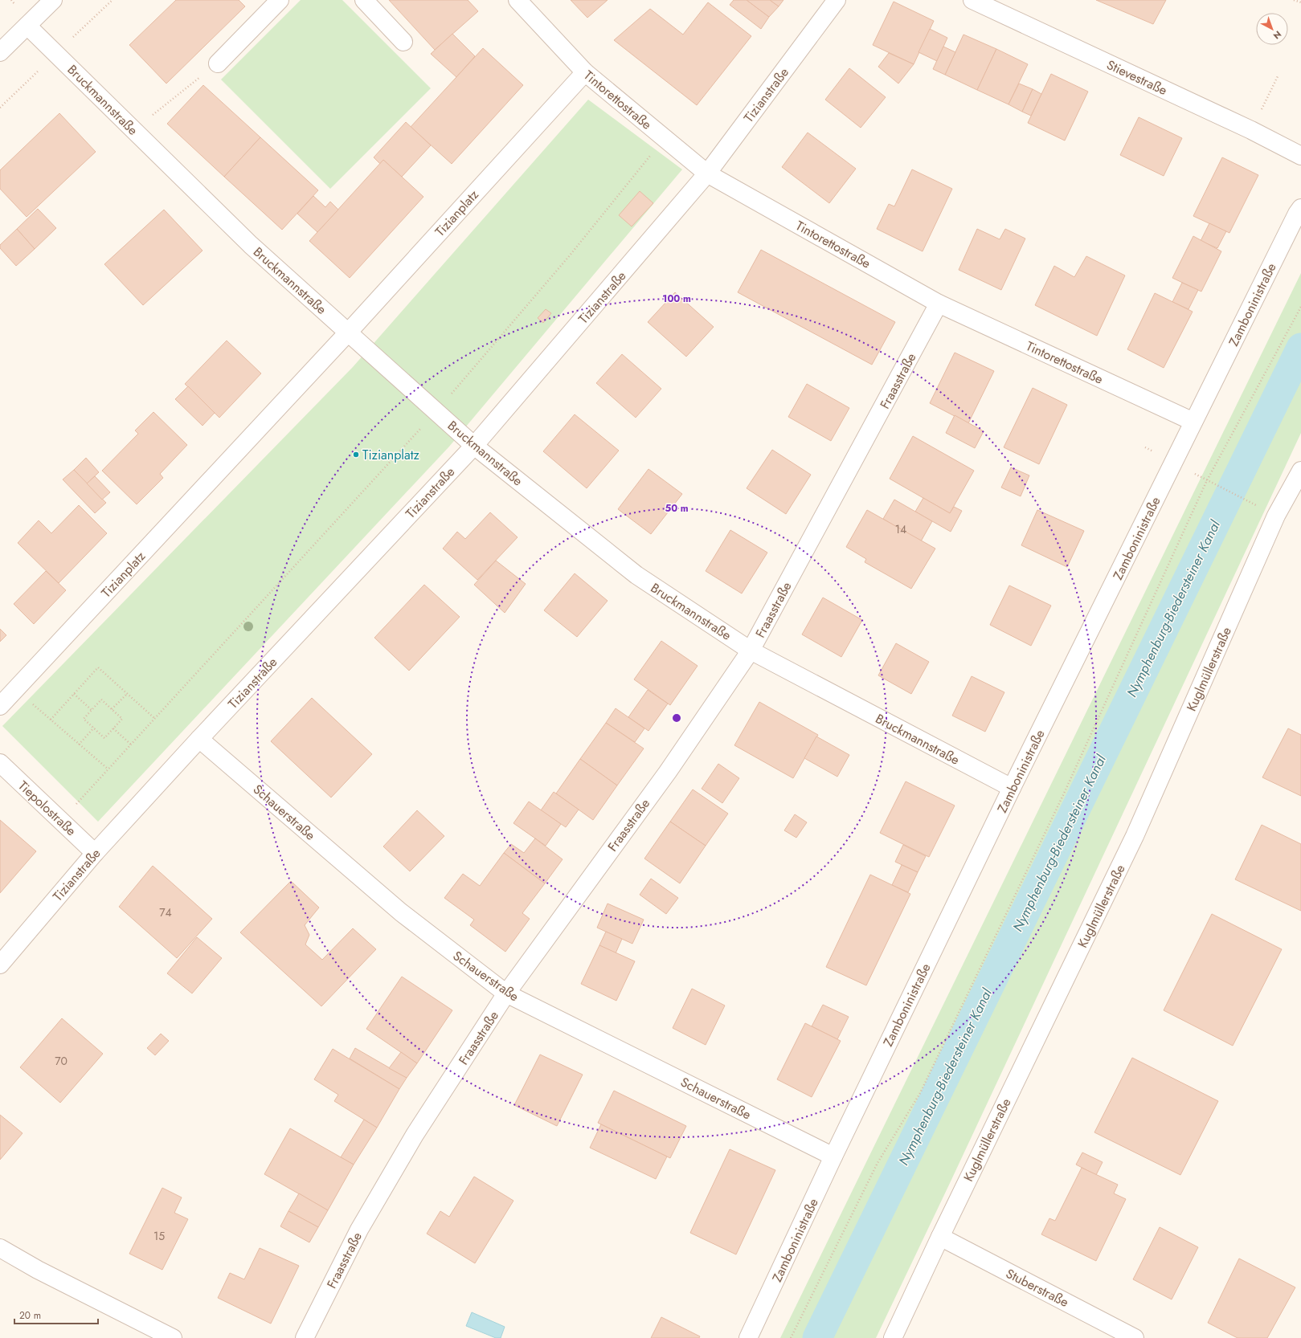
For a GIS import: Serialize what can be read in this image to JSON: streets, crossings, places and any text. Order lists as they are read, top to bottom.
{
  "streets": {
    "street": [
      "Stievestraße",
      "Tizianstraße",
      "Bruckmannstraße",
      "Tintorettostraße",
      "Tizianplatz",
      "Zamboninistraße",
      "Fraasstraße",
      "Kuglmüllerstraße",
      "Tiepolostraße",
      "Schauerstraße",
      "Stuberstraße"
    ]
  },
  "crossings": [
    ["Tizianstraße", "Bruckmannstraße"],
    ["Tizianstraße", "Tintorettostraße"],
    ["Tizianstraße", "Tiepolostraße"],
    ["Tizianstraße", "Schauerstraße"],
    ["Bruckmannstraße", "Tizianplatz"],
    ["Bruckmannstraße", "Zamboninistraße"],
    ["Bruckmannstraße", "Fraasstraße"],
    ["Tintorettostraße", "Tizianplatz"],
    ["Tintorettostraße", "Zamboninistraße"],
    ["Tintorettostraße", "Fraasstraße"],
    ["Zamboninistraße", "Schauerstraße"],
    ["Fraasstraße", "Schauerstraße"],
    ["Kuglmüllerstraße", "Stuberstraße"]
  ],
  "water": ["Nymphenburg-Biedersteiner Kanal"],
  "places": ["Tizianplatz"],
  "house_numbers": [
    "14",
    "74",
    "70",
    "15"
  ],
  "scale_bar": "20 m",
  "north": "bottom right",
  "rings": ["100 m", "50 m"]
}
